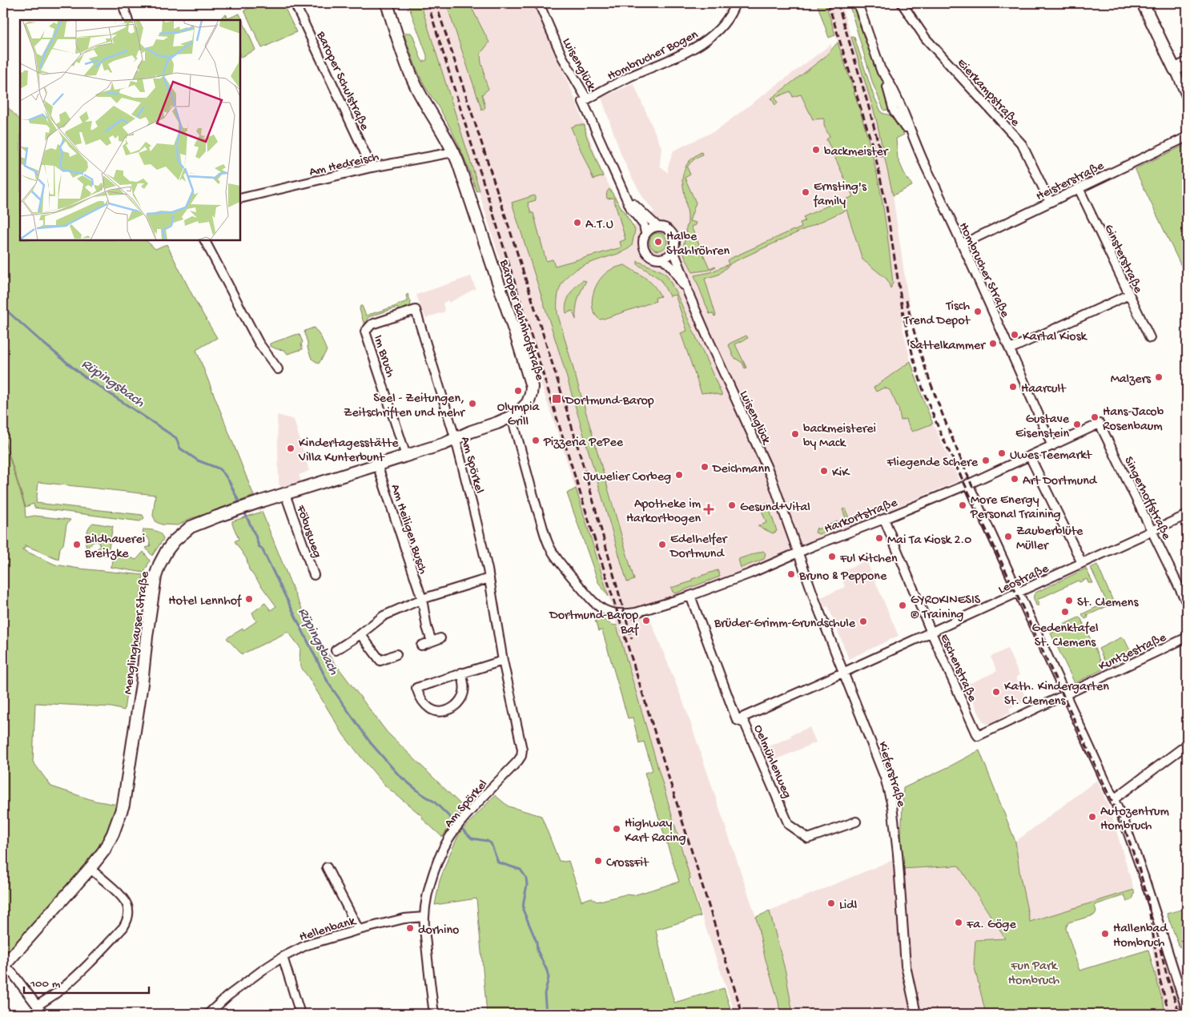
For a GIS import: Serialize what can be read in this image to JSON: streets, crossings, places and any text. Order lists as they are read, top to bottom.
{
  "streets": {
    "street": [
      "Hombrucher Bogen",
      "Luisenglück",
      "Baroper Schulstraße",
      "Eierkampstraße",
      "Am Hedreisch",
      "Heisterstraße",
      "Ginsterstraße",
      "Hombrucher Straße",
      "Baroper Bahnhofstraße",
      "Im Bruch",
      "Am Spörkel",
      "Singerhoffstraße",
      "Harkortstraße",
      "Am Heiligen Busch",
      "Föbusweg",
      "Leostraße",
      "Menglinghauser Straße",
      "Kuntzestraße",
      "Eschenstraße",
      "Oelmühlenweg",
      "Kieferstraße",
      "Hellenbank"
    ]
  },
  "crossings": [
    ["Hombrucher Bogen", "Luisenglück"],
    ["Luisenglück", "Harkortstraße"],
    ["Luisenglück", "Kieferstraße"],
    ["Baroper Schulstraße", "Am Hedreisch"],
    ["Eierkampstraße", "Heisterstraße"],
    ["Am Hedreisch", "Baroper Bahnhofstraße"],
    ["Heisterstraße", "Ginsterstraße"],
    ["Heisterstraße", "Hombrucher Straße"],
    ["Hombrucher Straße", "Harkortstraße"],
    ["Baroper Bahnhofstraße", "Harkortstraße"],
    ["Baroper Bahnhofstraße", "Menglinghauser Straße"],
    ["Im Bruch", "Am Spörkel"],
    ["Im Bruch", "Menglinghauser Straße"],
    ["Am Spörkel", "Menglinghauser Straße"],
    ["Am Spörkel", "Hellenbank"],
    ["Singerhoffstraße", "Harkortstraße"],
    ["Singerhoffstraße", "Leostraße"],
    ["Harkortstraße", "Menglinghauser Straße"],
    ["Harkortstraße", "Eschenstraße"],
    ["Harkortstraße", "Oelmühlenweg"],
    ["Harkortstraße", "Kieferstraße"],
    ["Am Heiligen Busch", "Menglinghauser Straße"],
    ["Föbusweg", "Menglinghauser Straße"],
    ["Leostraße", "Eschenstraße"],
    ["Leostraße", "Oelmühlenweg"],
    ["Leostraße", "Kieferstraße"],
    ["Kuntzestraße", "Eschenstraße"]
  ],
  "water": ["Rüpingsbach"],
  "parks": ["Fun Park Hombruch"],
  "places": {
    "other": [
      "backmeister",
      "Ernsting's family",
      "A.T.U",
      "Halbe Stahlröhren",
      "Tisch Trend Depot",
      "Kartal Kiosk",
      "Sattelkammer",
      "Malzers",
      "Haarcult",
      "Olympia Grill",
      "Seel - Zeitungen, Zeitschriften und mehr",
      "Hans-Jacob Rosenbaum",
      "Gustave Eisenstein",
      "backmeisterei by Mack",
      "Pizzeria PePee",
      "Kindertagesstätte Villa Kunterbunt",
      "Uwes Teemarkt",
      "Fliegende Schere",
      "Deichmann",
      "KiK",
      "Juwelier Corbeg",
      "Art Dortmund",
      "Gesund+Vital",
      "More Energy Personal Training",
      "Zauberblüte Müller",
      "Mai Ta Kiosk 2.0",
      "Bildhauerei Breitzke",
      "Edelhelfer Dortmund",
      "Ful Kitchen",
      "Bruno & Peppone",
      "Hotel Lennhof",
      "St. Clemens",
      "GYROKINESIS ® Training",
      "Gedenktafel St. Clemens",
      "Dortmund-Barop Baf",
      "Brüder-Grimm-Grundschule",
      "Kath. Kindergarten St. Clemens",
      "Autozentrum Hombruch",
      "Highway Kart Racing",
      "CrossFit",
      "Lidl",
      "Fa. Göge",
      "dorhino",
      "Hallenbad Hombruch"
    ],
    "transit": ["Dortmund-Barop"],
    "health": ["Apotheke im Harkortbogen"]
  },
  "scale_bar": "100 m"
}
